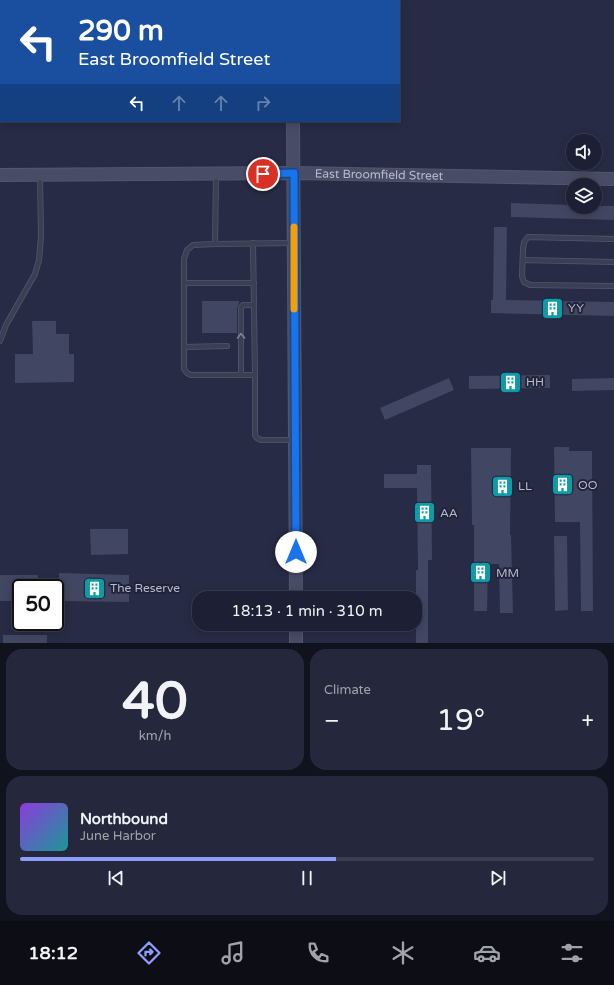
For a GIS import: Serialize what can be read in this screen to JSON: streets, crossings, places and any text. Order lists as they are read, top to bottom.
{
  "streets": {
    "main road": ["East Broomfield Street"]
  },
  "places": {
    "building": [
      "YY",
      "HH",
      "OO",
      "LL",
      "AA",
      "MM",
      "The Reserve"
    ]
  },
  "page": {
    "turn": ["290 m", "East Broomfield Street"],
    "limit": "50",
    "trip": "18:13 · 1 min · 310 m",
    "tile": [
      ["40", "km/h"],
      "Climate"
    ],
    "heat": ["−", "19°", "+"],
    "song": ["Northbound", "June Harbor"],
    "tabs": "18:12"
  }
}
